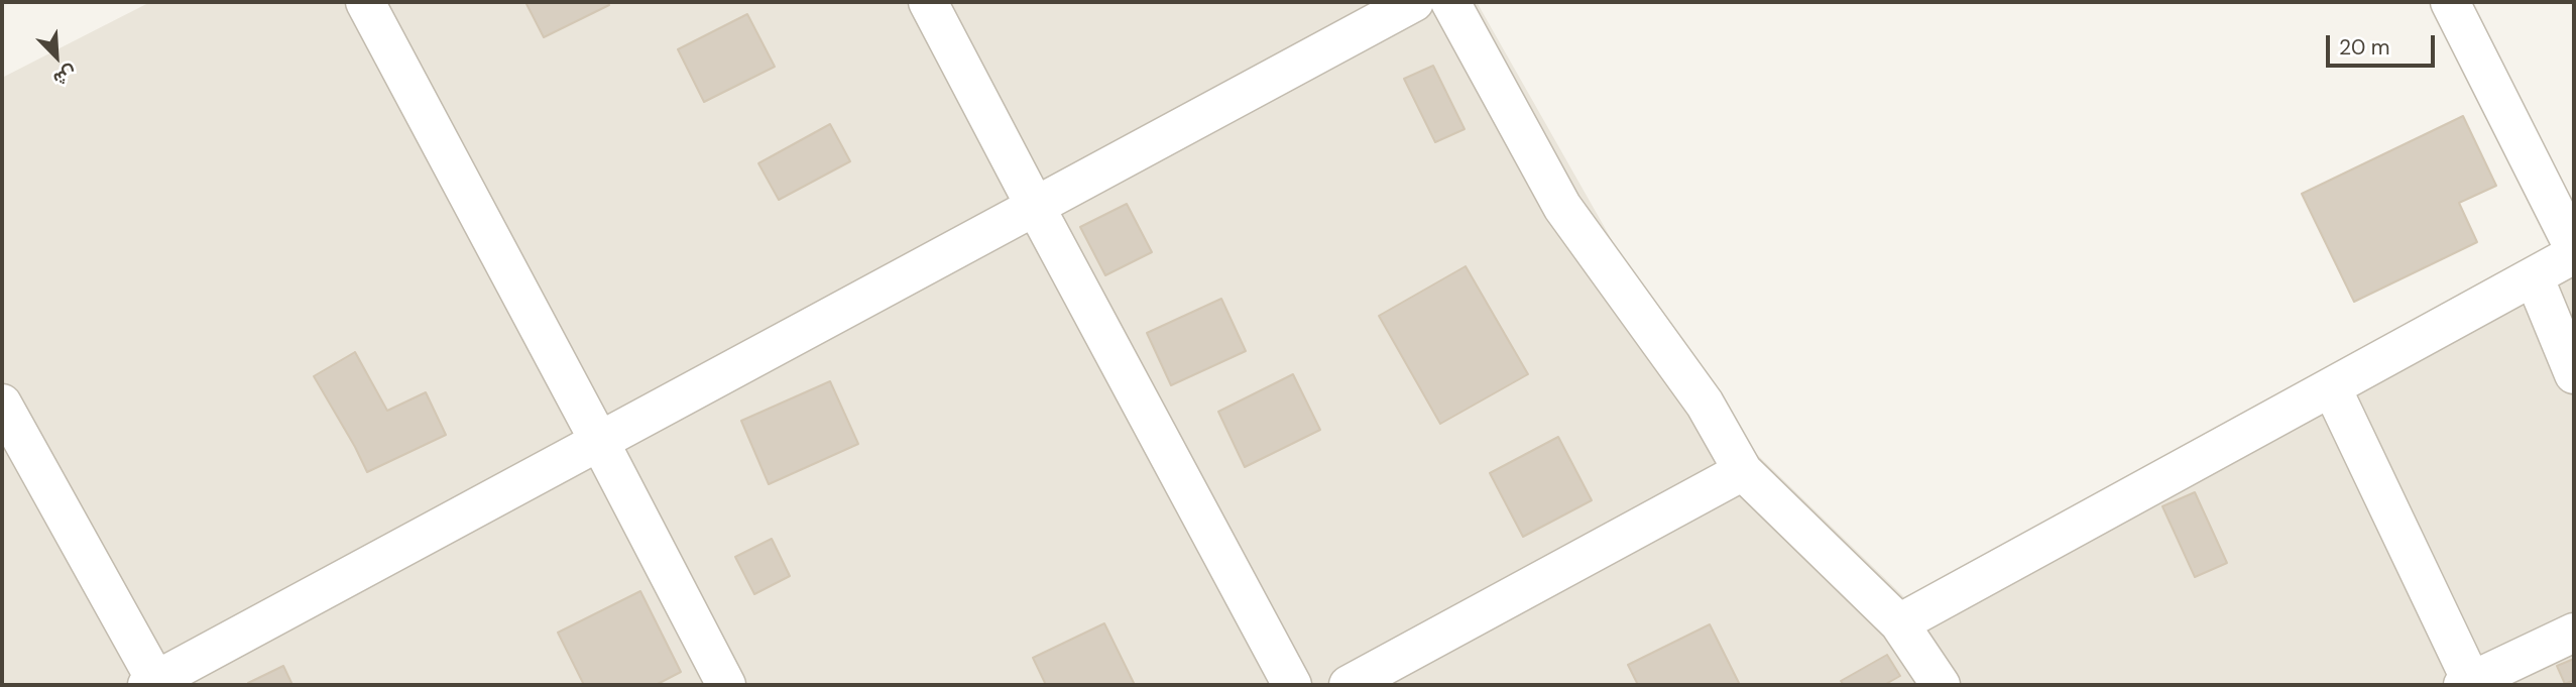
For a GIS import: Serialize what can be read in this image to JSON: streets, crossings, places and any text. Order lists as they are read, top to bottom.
{
  "scale_bar": "20 m",
  "north": "bottom right"
}
